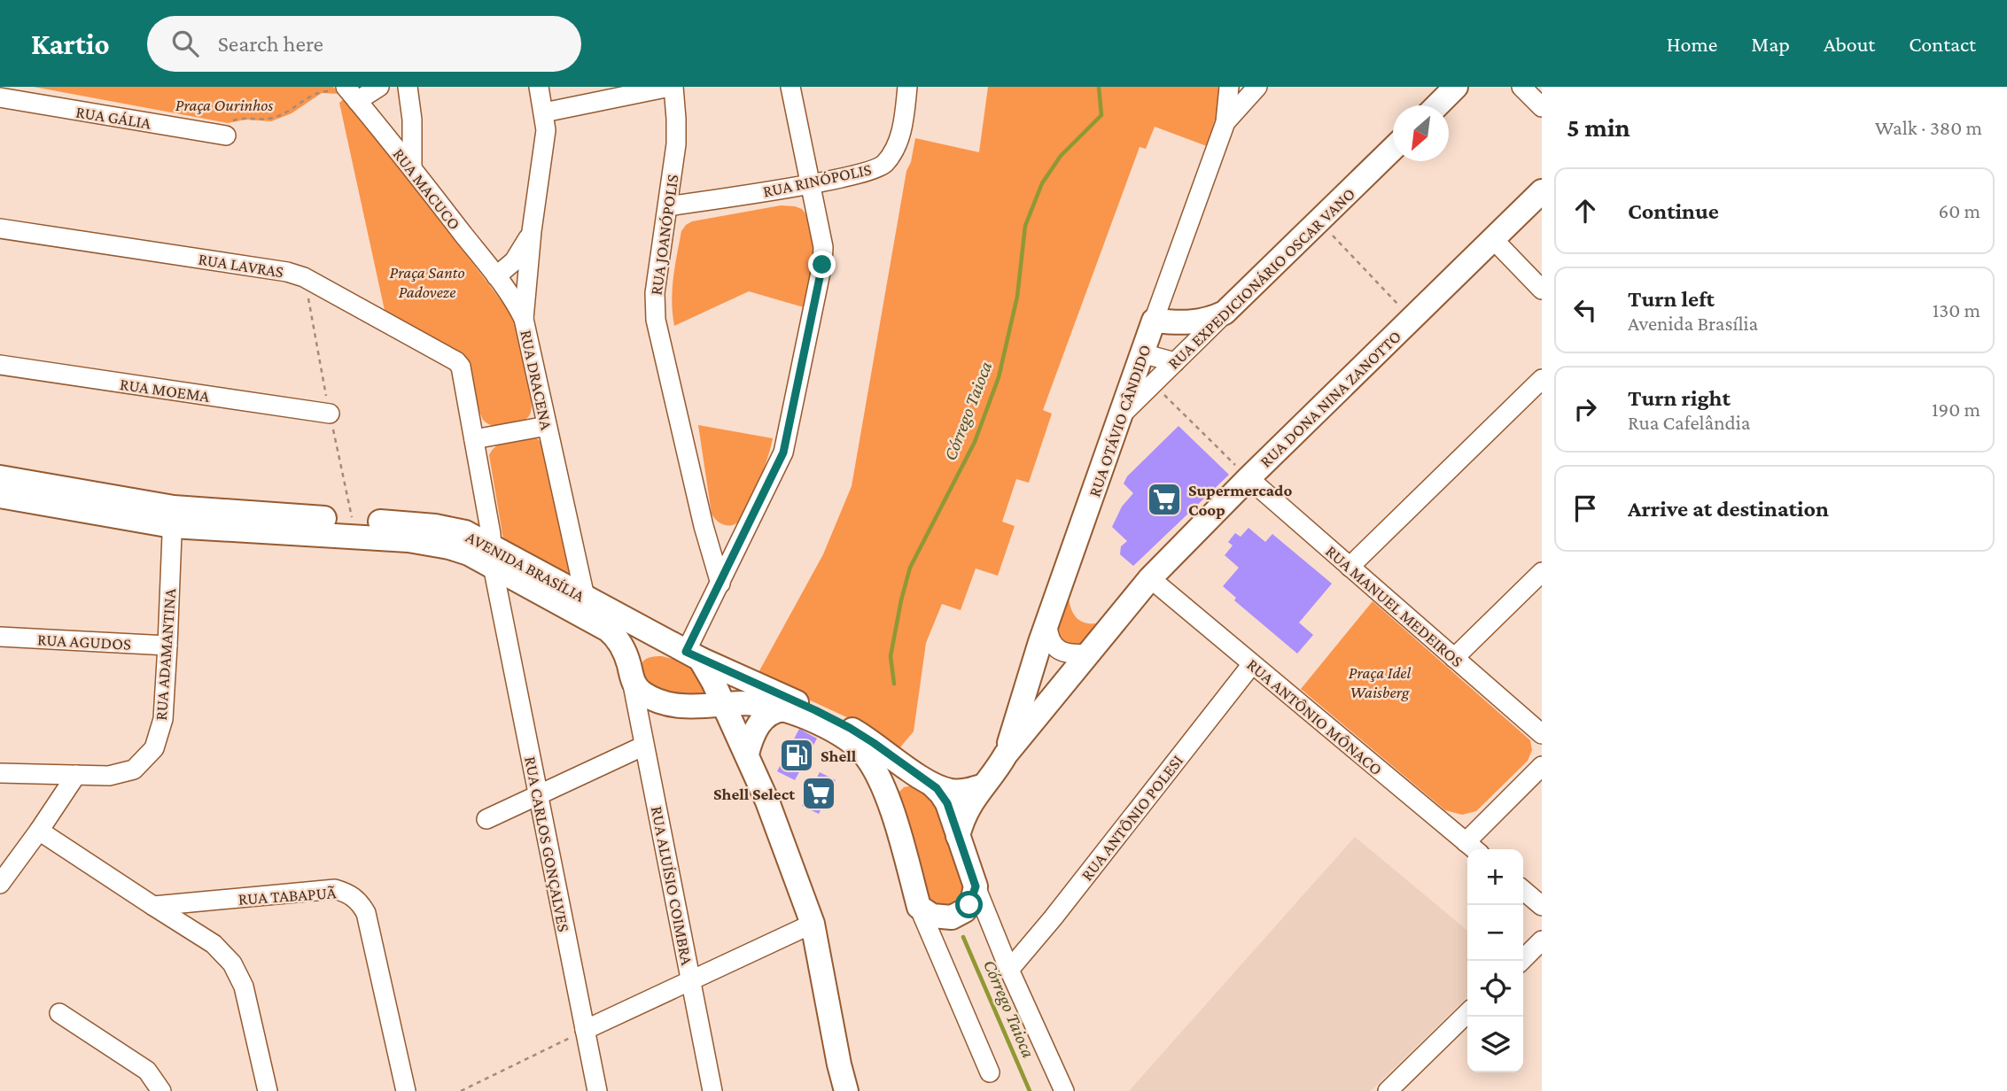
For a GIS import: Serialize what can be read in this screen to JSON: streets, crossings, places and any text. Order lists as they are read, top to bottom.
{
  "streets": {
    "main road": [
      "RUA EXPEDICIONÁRIO OSCAR VANO",
      "RUA DONA NINA ZANOTTO",
      "RUA OTÁVIO CÂNDIDO",
      "AVENIDA BRASÍLIA"
    ],
    "street": [
      "RUA GÁLIA",
      "RUA RINÓPOLIS",
      "RUA MACUCO",
      "RUA JOANÓPOLIS",
      "RUA LAVRAS",
      "RUA DRACENA",
      "RUA MOEMA",
      "RUA MANUEL MEDEIROS",
      "RUA AGUDOS",
      "RUA ADAMANTINA",
      "RUA ANTÔNIO MÔNACO",
      "RUA ANTÔNIO POLESI",
      "RUA CARLOS GONÇALVES",
      "RUA ALUÍSIO COIMBRA",
      "RUA TABAPUÃ"
    ]
  },
  "crossings": [
    ["RUA RINÓPOLIS", "RUA JOANÓPOLIS"],
    ["RUA MACUCO", "RUA DRACENA"],
    ["RUA LAVRAS", "AVENIDA BRASÍLIA"],
    ["RUA LAVRAS", "RUA CARLOS GONÇALVES"],
    ["RUA EXPEDICIONÁRIO OSCAR VANO", "RUA OTÁVIO CÂNDIDO"],
    ["RUA DRACENA", "AVENIDA BRASÍLIA"],
    ["RUA DONA NINA ZANOTTO", "RUA OTÁVIO CÂNDIDO"],
    ["RUA DONA NINA ZANOTTO", "RUA MANUEL MEDEIROS"],
    ["RUA DONA NINA ZANOTTO", "RUA ANTÔNIO MÔNACO"],
    ["AVENIDA BRASÍLIA", "RUA ADAMANTINA"],
    ["AVENIDA BRASÍLIA", "RUA CARLOS GONÇALVES"],
    ["AVENIDA BRASÍLIA", "RUA ALUÍSIO COIMBRA"],
    ["RUA AGUDOS", "RUA ADAMANTINA"],
    ["RUA ANTÔNIO MÔNACO", "RUA ANTÔNIO POLESI"]
  ],
  "water": ["Córrego Taioca"],
  "parks": ["Praça Ourinhos", "Praça Santo Padoveze", "Praça Idel Waisberg"],
  "places": {
    "supermarket": ["Supermercado Coop", "Shell Select"],
    "fuel station": ["Shell"]
  },
  "north": "bottom left",
  "page": {
    "header": "Kartio",
    "search": "Search here",
    "nav": [
      "Home",
      "Map",
      "About",
      "Contact"
    ],
    "heading": ["5 min", "Walk · 380 m"],
    "list": [
      ["Continue", "60 m"],
      ["Turn left", "Avenida Brasília", "130 m"],
      ["Turn right", "Rua Cafelândia", "190 m"],
      "Arrive at destination"
    ],
    "map_buttons": ["+", "−"]
  }
}
